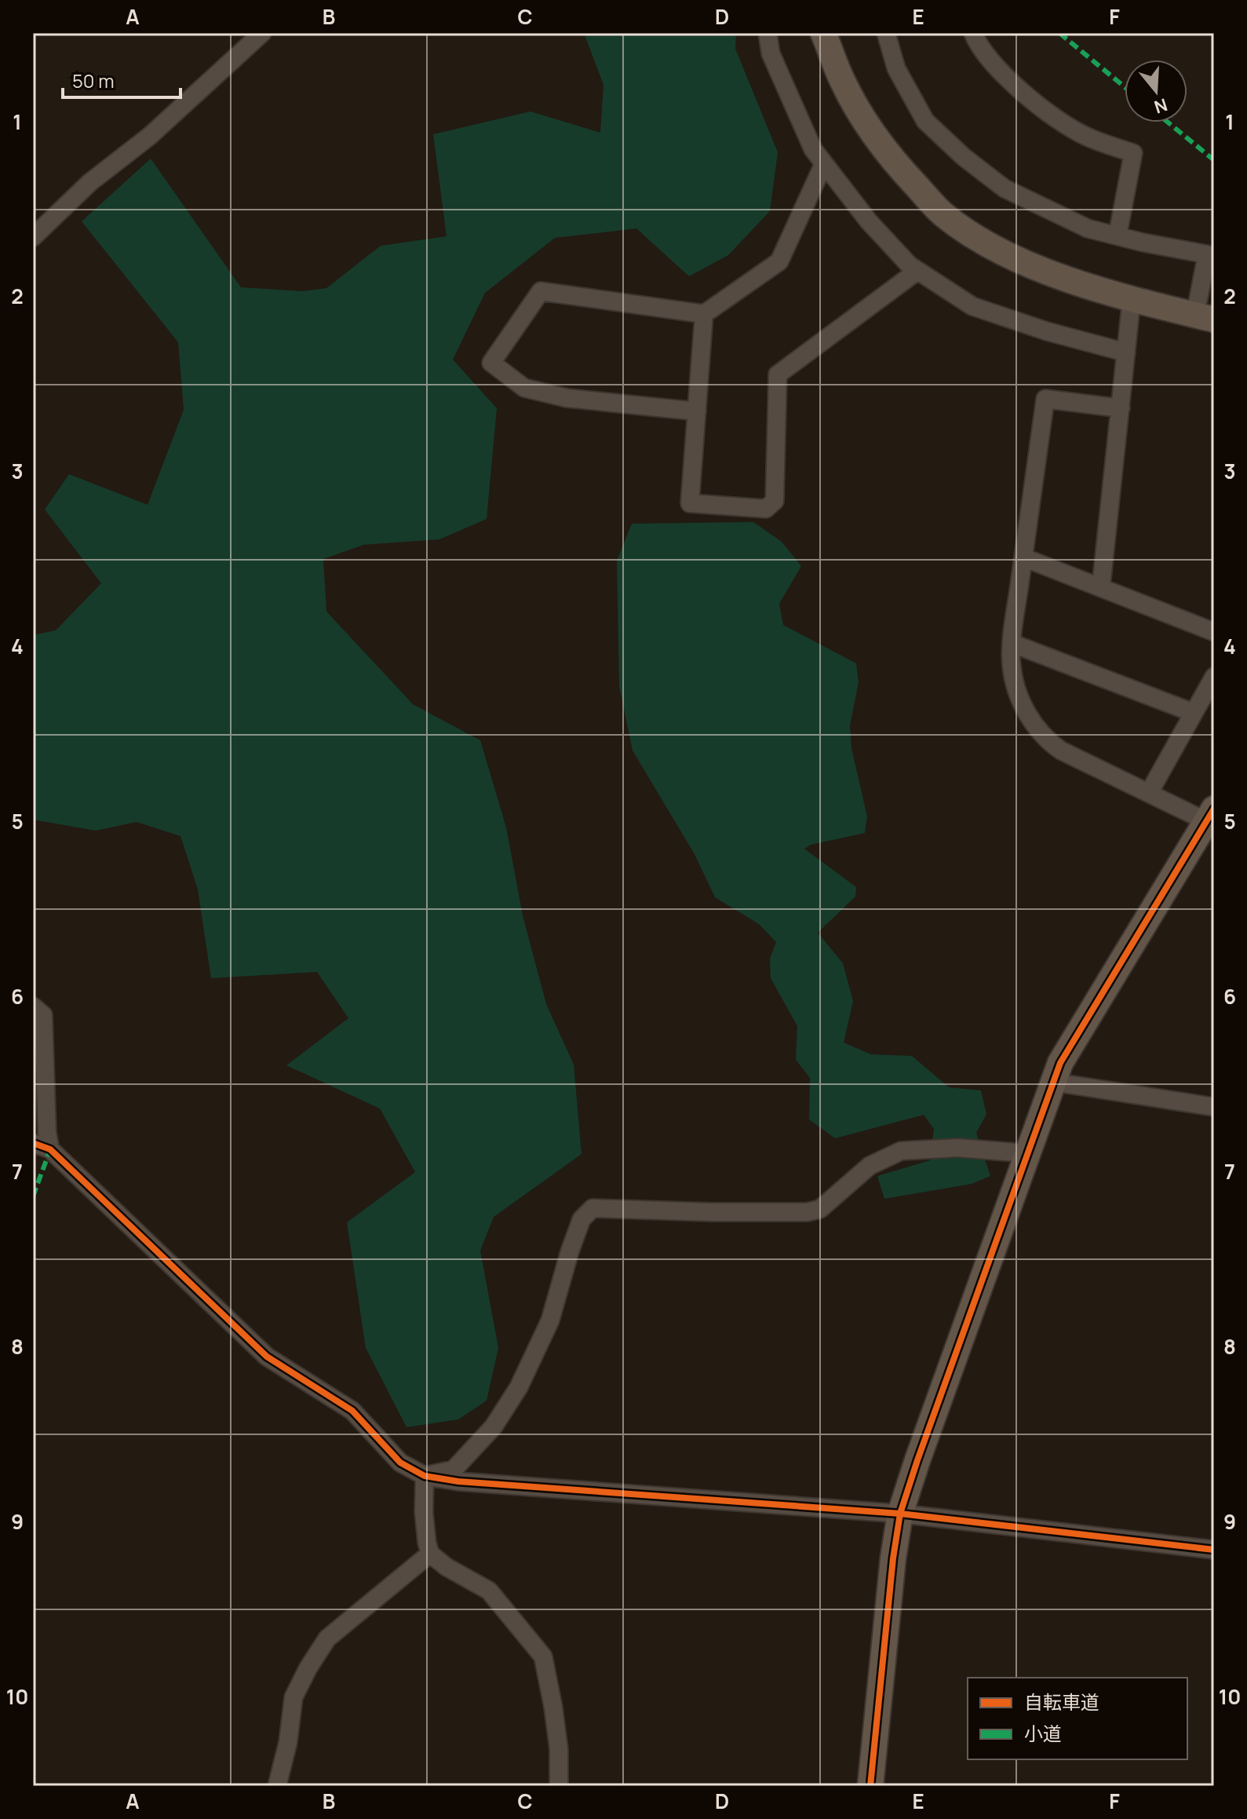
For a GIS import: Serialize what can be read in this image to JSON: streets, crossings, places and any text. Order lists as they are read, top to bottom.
{
  "legend": ["自転車道", "小道"],
  "scale_bar": "50 m",
  "north": "bottom",
  "grid": {
    "columns": [
      "A",
      "B",
      "C",
      "D",
      "E",
      "F"
    ],
    "rows": [
      "1",
      "2",
      "3",
      "4",
      "5",
      "6",
      "7",
      "8",
      "9",
      "10"
    ]
  }
}
